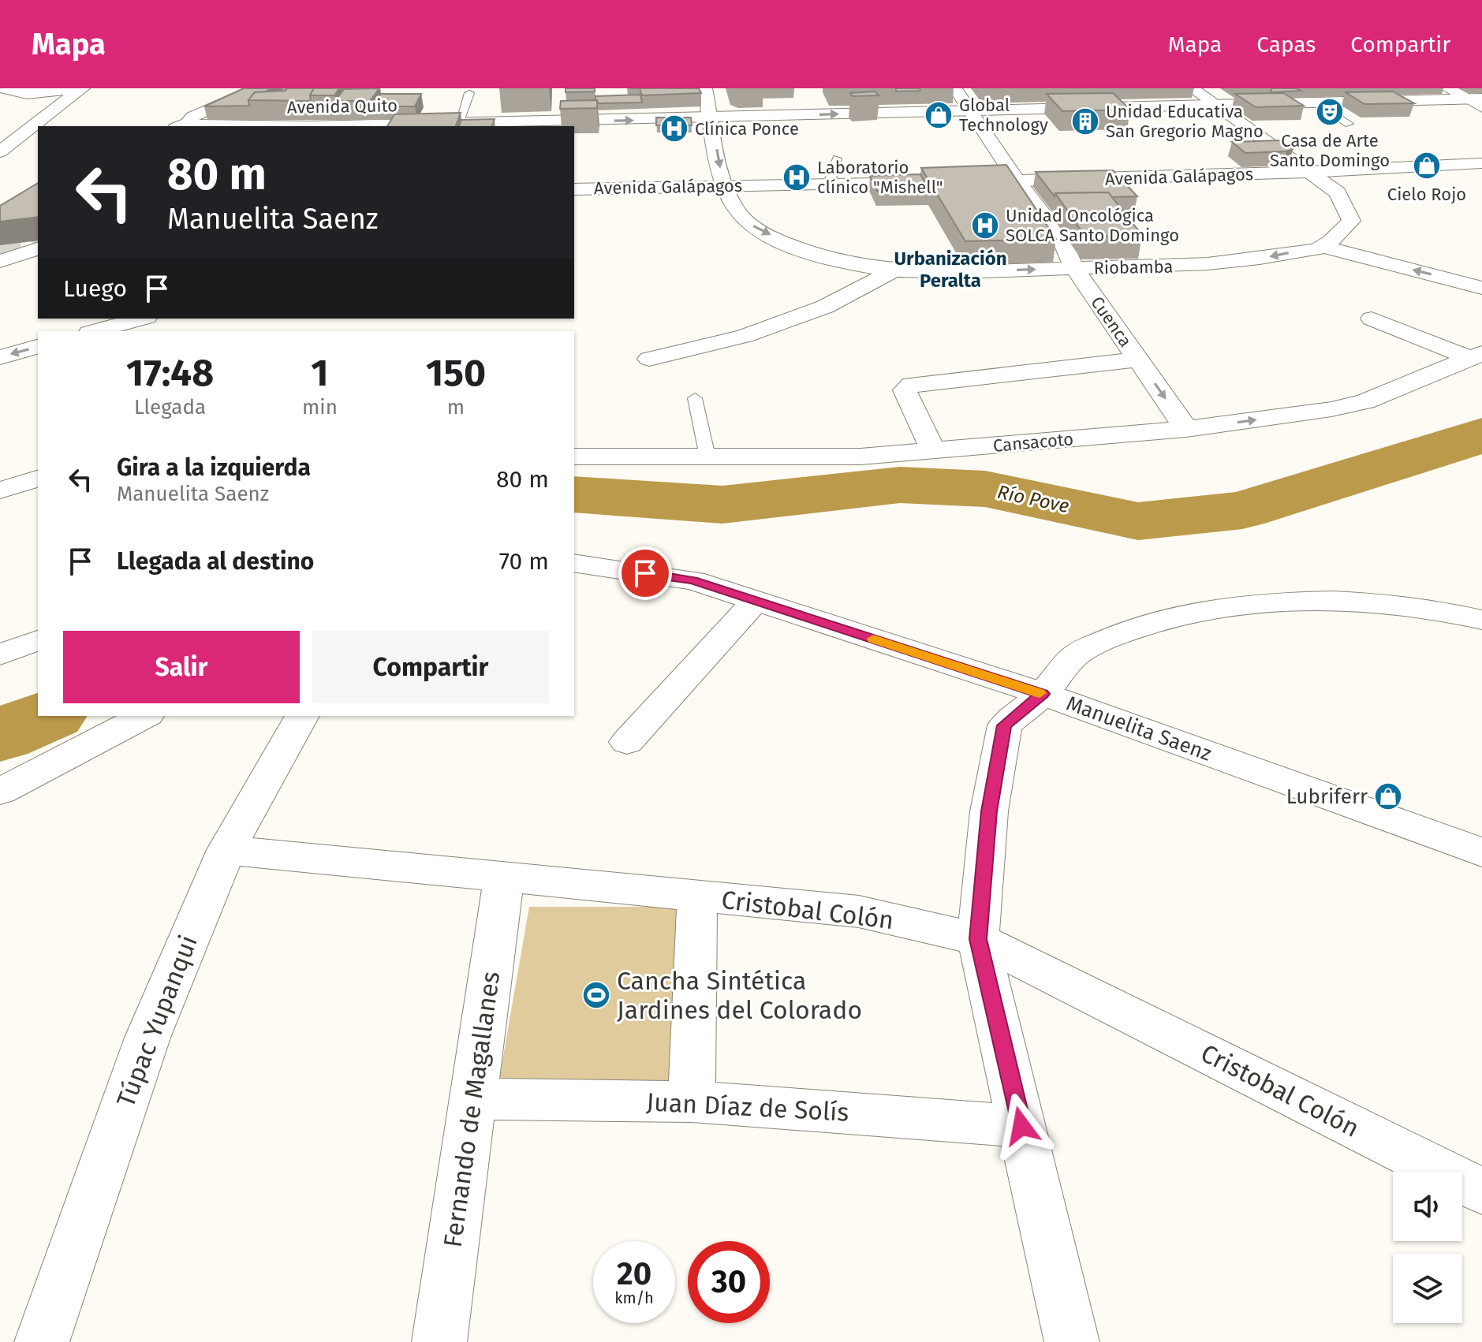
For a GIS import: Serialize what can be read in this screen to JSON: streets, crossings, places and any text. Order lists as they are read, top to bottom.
{
  "streets": {
    "street": [
      "Avenida Quito",
      "Avenida Galápagos",
      "Riobamba",
      "Cuenca",
      "Cansacoto",
      "Manuelita Saenz",
      "Cristobal Colón",
      "Túpac Yupanqui",
      "Juan Díaz de Solís",
      "Fernando de Magallanes"
    ]
  },
  "crossings": [
    ["Avenida Quito", "Riobamba"],
    ["Avenida Quito", "Cuenca"],
    ["Avenida Galápagos", "Riobamba"],
    ["Avenida Galápagos", "Cuenca"],
    ["Riobamba", "Cuenca"],
    ["Cuenca", "Cansacoto"],
    ["Cristobal Colón", "Túpac Yupanqui"],
    ["Cristobal Colón", "Fernando de Magallanes"],
    ["Juan Díaz de Solís", "Fernando de Magallanes"]
  ],
  "districts": ["Urbanización Peralta"],
  "water": ["Río Pove"],
  "places": {
    "theatre": ["Casa de Arte Santo Domingo"],
    "shop": ["Global Technology", "Cielo Rojo", "Lubriferr"],
    "building": ["Unidad Educativa San Gregorio Magno"],
    "hospital": ["Clínica Ponce", "Laboratorio clínico \"Mishell\"", "Unidad Oncológica SOLCA Santo Domingo"],
    "sports": ["Cancha Sintética Jardines del Colorado"]
  },
  "page": {
    "header": "Mapa",
    "nav": ["Mapa", "Capas", "Compartir"],
    "turn": ["80 m", "Manuelita Saenz"],
    "then": "Luego",
    "eta": [
      "17:48",
      "Llegada",
      "1",
      "min",
      "150",
      "m"
    ],
    "list": [
      {
        "name": "Gira a la izquierda",
        "note": "Manuelita Saenz",
        "value": "80 m"
      },
      {
        "name": "Llegada al destino",
        "value": "70 m"
      }
    ],
    "buttons": ["Salir", "Compartir"],
    "speed": "20 km/h",
    "limit": "30"
  }
}
